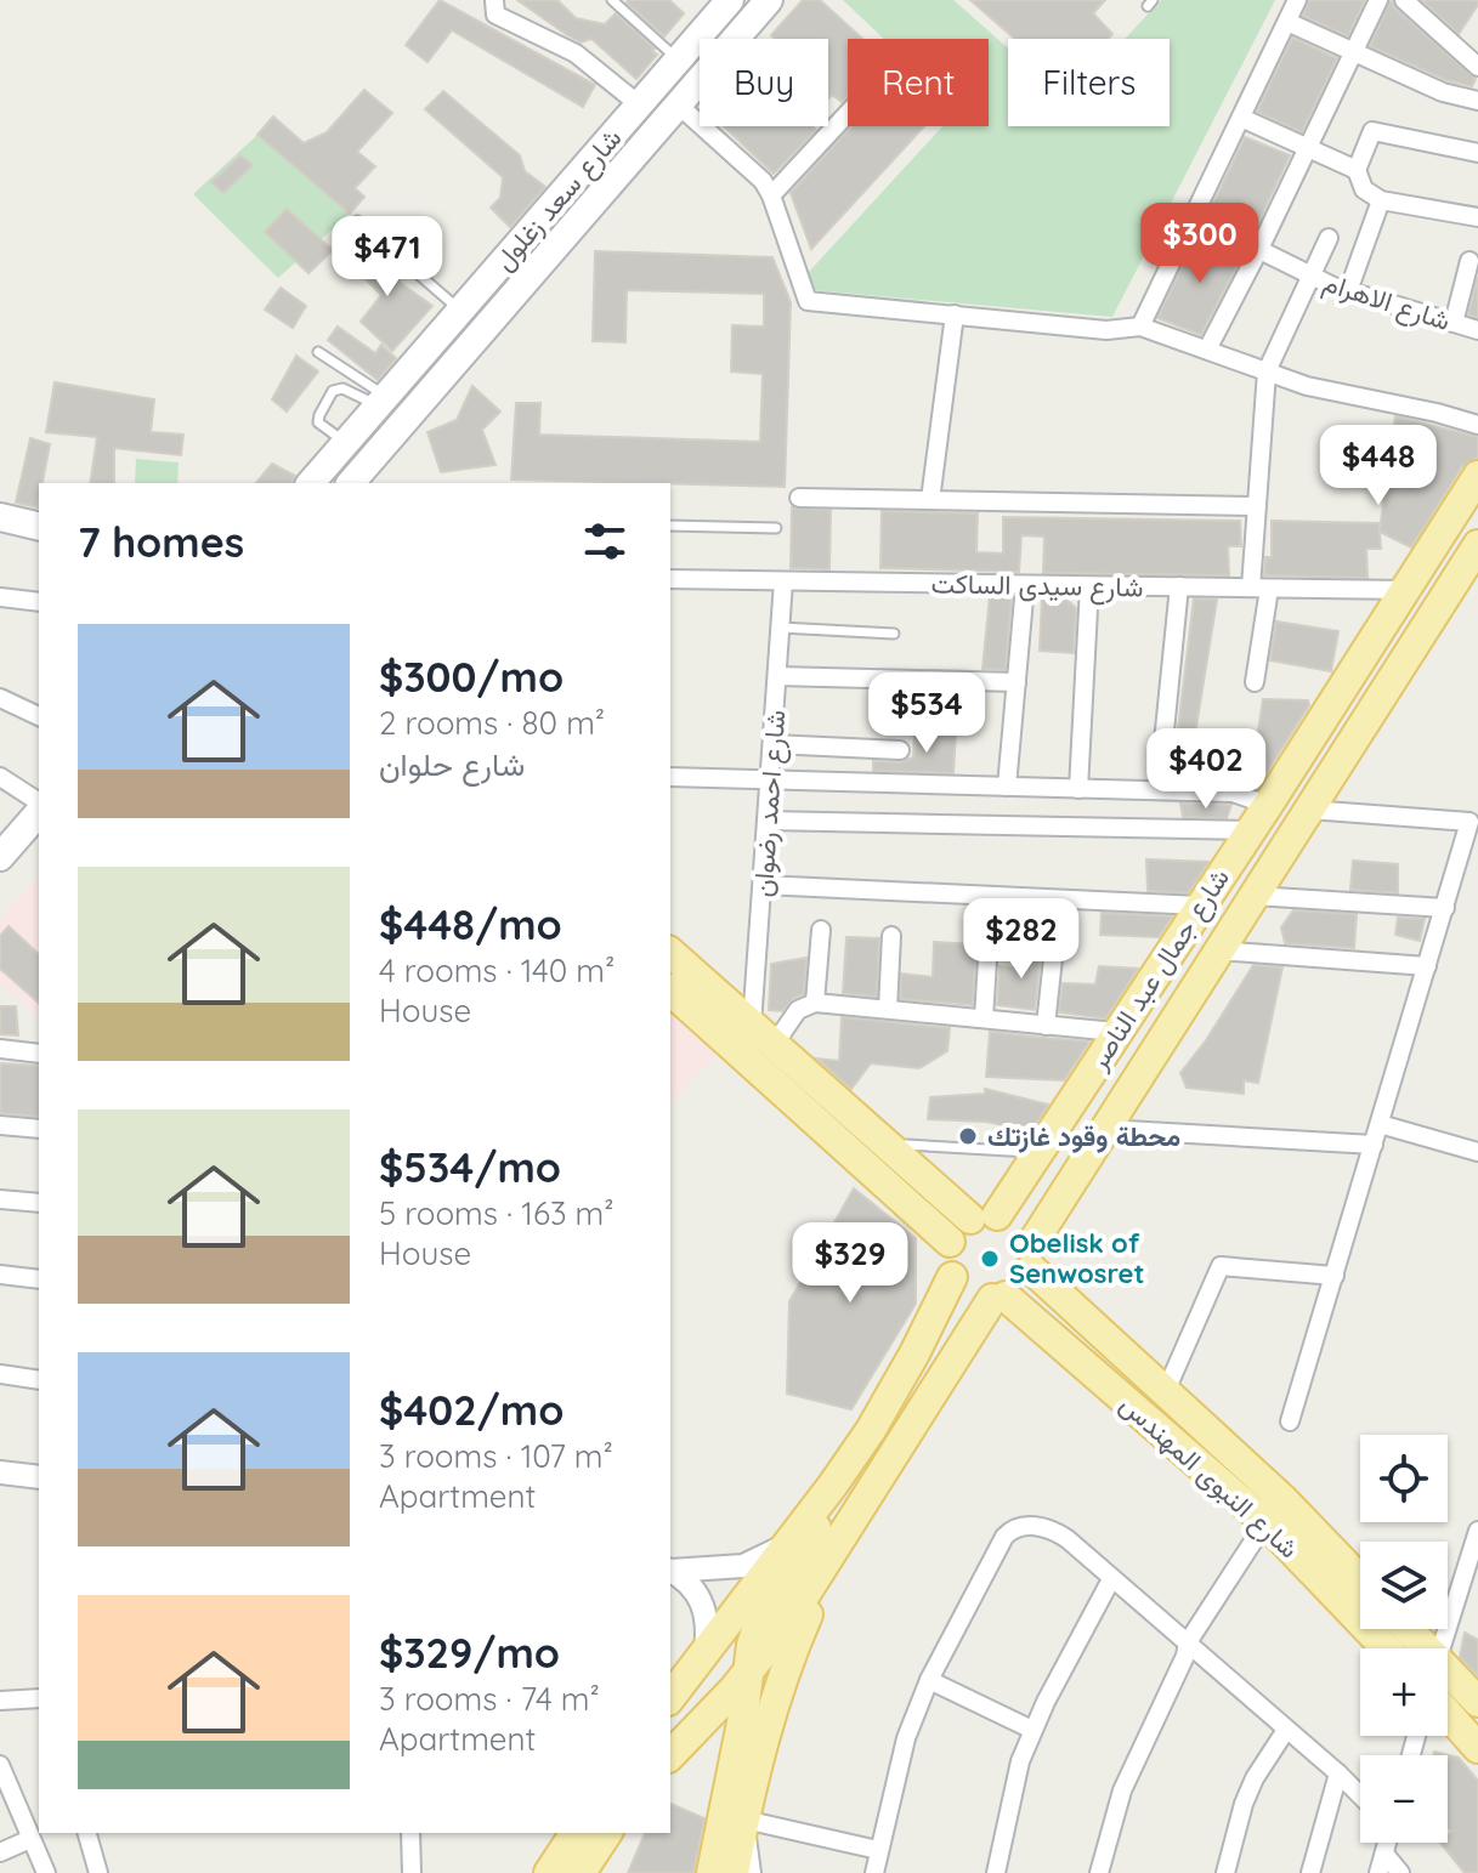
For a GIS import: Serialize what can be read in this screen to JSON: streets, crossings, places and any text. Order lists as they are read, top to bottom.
{
  "streets": {
    "main road": ["شارع سعد زغلول", "شارع جمال عبد الناصر", "شارع النبوى المهندس"],
    "street": ["شارع الاهرام", "شارع سيدى الساكت", "شارع احمد رضوان"]
  },
  "crossings": [
    ["شارع سيدى الساكت", "شارع احمد رضوان"],
    ["شارع سيدى الساكت", "شارع جمال عبد الناصر"],
    ["شارع جمال عبد الناصر", "شارع النبوى المهندس"]
  ],
  "places": ["محطة وقود غازتك", "Obelisk of Senwosret"],
  "page": {
    "chip": ["Buy", "Rent", "Filters"],
    "price": [
      "$300",
      "$471",
      "$448",
      "$534",
      "$402",
      "$282",
      "$329"
    ],
    "heading": "7 homes",
    "list": [
      {
        "name": "$300/mo",
        "note": "2 rooms · 80 m² · شارع حلوان"
      },
      {
        "name": "$448/mo",
        "note": "4 rooms · 140 m² · House"
      },
      {
        "name": "$534/mo",
        "note": "5 rooms · 163 m² · House"
      },
      {
        "name": "$402/mo",
        "note": "3 rooms · 107 m² · Apartment"
      },
      {
        "name": "$329/mo",
        "note": "3 rooms · 74 m² · Apartment"
      }
    ],
    "map_buttons": ["+", "−"]
  }
}
